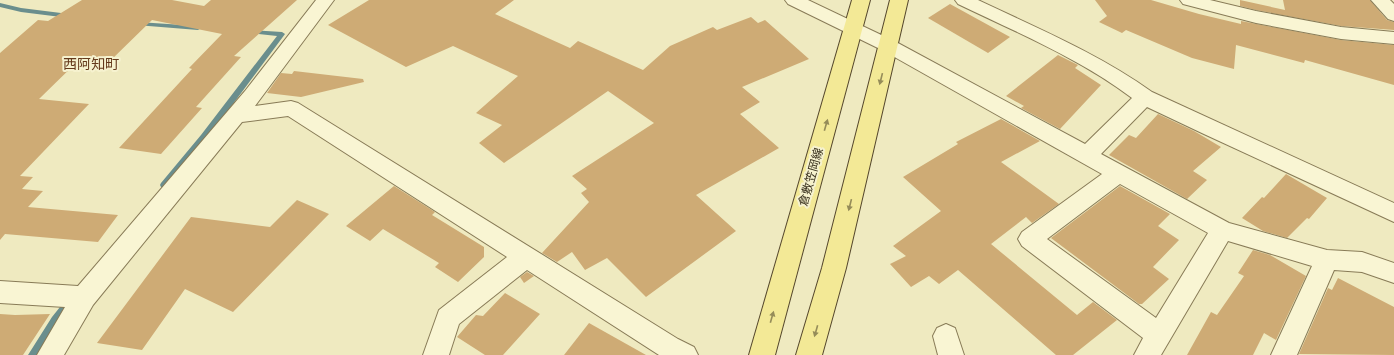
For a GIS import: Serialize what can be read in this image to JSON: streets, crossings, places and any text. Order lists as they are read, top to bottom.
{
  "streets": {
    "main road": ["倉敷笠岡線"]
  },
  "districts": ["西阿知町"]
}
